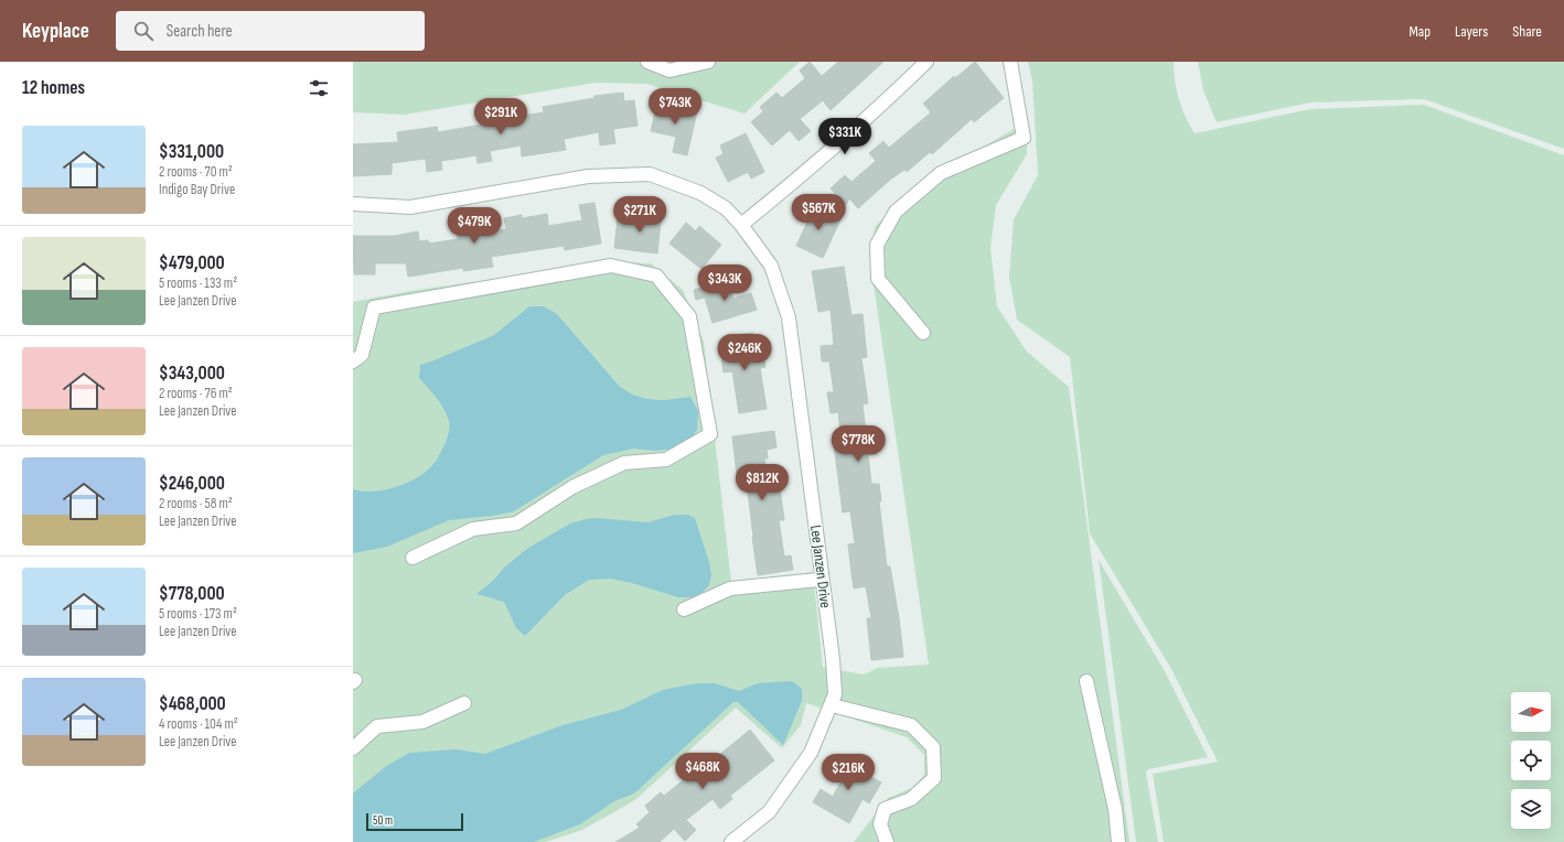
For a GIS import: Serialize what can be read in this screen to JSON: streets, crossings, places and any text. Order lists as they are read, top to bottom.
{
  "streets": {
    "street": ["Lee Janzen Drive"]
  },
  "scale_bar": "50 m",
  "north": "right",
  "page": {
    "header": "Keyplace",
    "search": "Search here",
    "nav": ["Map", "Layers", "Share"],
    "heading": "12 homes",
    "price": [
      "$743K",
      "$291K",
      "$331K",
      "$567K",
      "$271K",
      "$479K",
      "$343K",
      "$246K",
      "$778K",
      "$812K",
      "$468K",
      "$216K"
    ],
    "list": [
      {
        "name": "$331,000",
        "note": "2 rooms · 70 m² · Indigo Bay Drive"
      },
      {
        "name": "$479,000",
        "note": "5 rooms · 133 m² · Lee Janzen Drive"
      },
      {
        "name": "$343,000",
        "note": "2 rooms · 76 m² · Lee Janzen Drive"
      },
      {
        "name": "$246,000",
        "note": "2 rooms · 58 m² · Lee Janzen Drive"
      },
      {
        "name": "$778,000",
        "note": "5 rooms · 173 m² · Lee Janzen Drive"
      },
      {
        "name": "$468,000",
        "note": "4 rooms · 104 m² · Lee Janzen Drive"
      }
    ],
    "scale": "50 m"
  }
}
